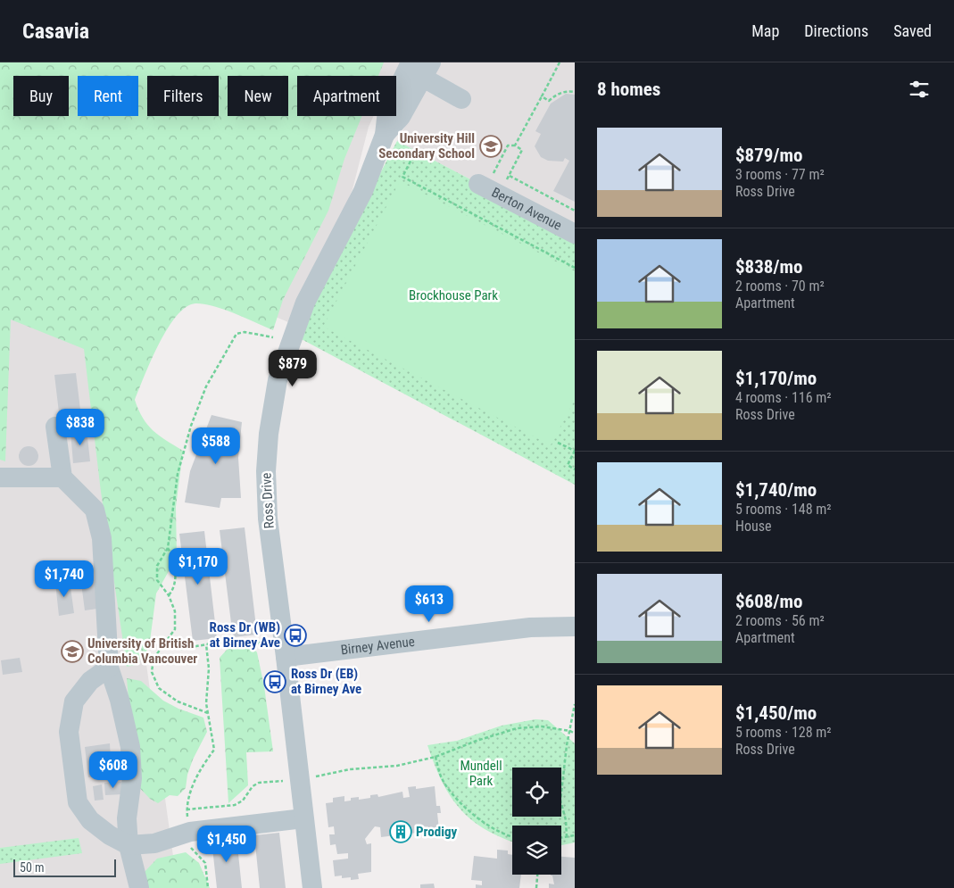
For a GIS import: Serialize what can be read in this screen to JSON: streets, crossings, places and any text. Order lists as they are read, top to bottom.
{
  "streets": {
    "street": ["Berton Avenue", "Ross Drive", "Birney Avenue"]
  },
  "crossings": [
    ["Ross Drive", "Birney Avenue"]
  ],
  "parks": ["Brockhouse Park", "Mundell Park"],
  "places": {
    "school or university": ["University Hill Secondary School", "University of British Columbia Vancouver"],
    "bus stop": ["Ross Dr (WB) at Birney Ave", "Ross Dr (EB) at Birney Ave"],
    "building": ["Prodigy"]
  },
  "scale_bar": "50 m",
  "page": {
    "header": "Casavia",
    "nav": ["Map", "Directions", "Saved"],
    "heading": "8 homes",
    "chip": [
      "Buy",
      "Rent",
      "Filters",
      "New",
      "Apartment"
    ],
    "list": [
      {
        "name": "$879/mo",
        "note": "3 rooms · 77 m² · Ross Drive"
      },
      {
        "name": "$838/mo",
        "note": "2 rooms · 70 m² · Apartment"
      },
      {
        "name": "$1,170/mo",
        "note": "4 rooms · 116 m² · Ross Drive"
      },
      {
        "name": "$1,740/mo",
        "note": "5 rooms · 148 m² · House"
      },
      {
        "name": "$608/mo",
        "note": "2 rooms · 56 m² · Apartment"
      },
      {
        "name": "$1,450/mo",
        "note": "5 rooms · 128 m² · Ross Drive"
      }
    ],
    "price": [
      "$879",
      "$838",
      "$588",
      "$1,170",
      "$1,740",
      "$613",
      "$608",
      "$1,450"
    ],
    "scale": "50 m"
  }
}
